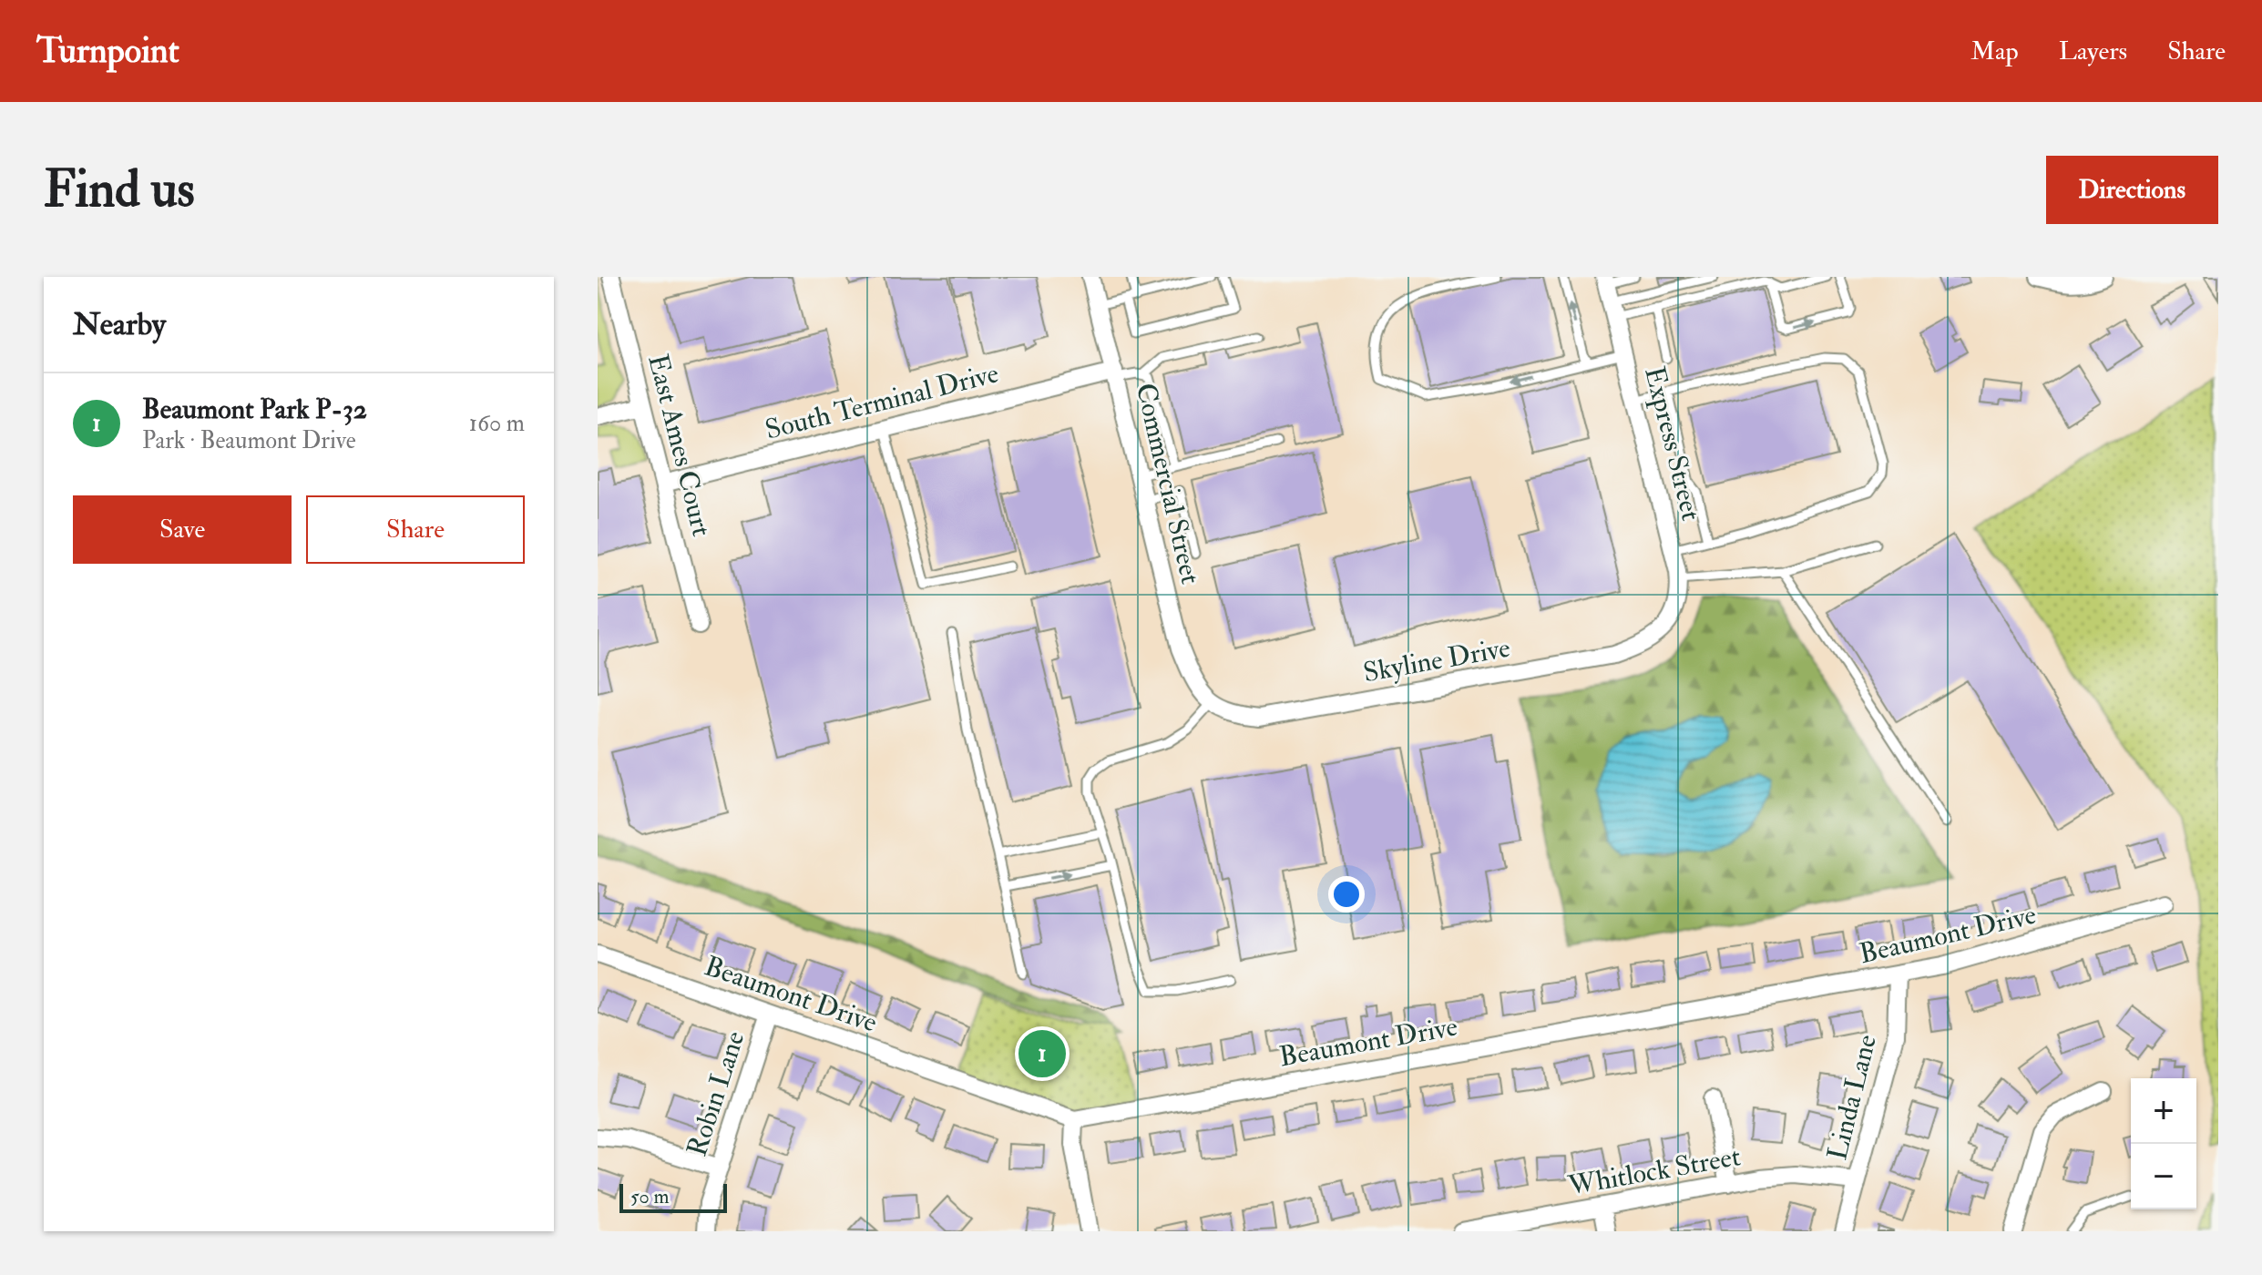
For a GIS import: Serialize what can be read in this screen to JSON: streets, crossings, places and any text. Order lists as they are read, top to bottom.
{
  "streets": {
    "street": [
      "South Terminal Drive",
      "Express Street",
      "East Ames Court",
      "Commercial Street",
      "Skyline Drive",
      "Beaumont Drive",
      "Robin Lane",
      "Linda Lane",
      "Whitlock Street"
    ]
  },
  "crossings": [
    ["South Terminal Drive", "East Ames Court"],
    ["South Terminal Drive", "Commercial Street"],
    ["Express Street", "Skyline Drive"],
    ["Commercial Street", "Skyline Drive"],
    ["Beaumont Drive", "Robin Lane"],
    ["Beaumont Drive", "Linda Lane"],
    ["Linda Lane", "Whitlock Street"]
  ],
  "scale_bar": "50 m",
  "page": {
    "header": "Turnpoint",
    "nav": ["Map", "Layers", "Share"],
    "buttons": [
      "Directions",
      ["Save", "Share"]
    ],
    "title": "Find us",
    "heading": "Nearby",
    "list": [
      {
        "mark": "1",
        "name": "Beaumont Park P-32",
        "note": "Park · Beaumont Drive",
        "value": "160 m"
      }
    ],
    "pins": "1",
    "map_buttons": ["+", "−"],
    "scale": "50 m"
  }
}
